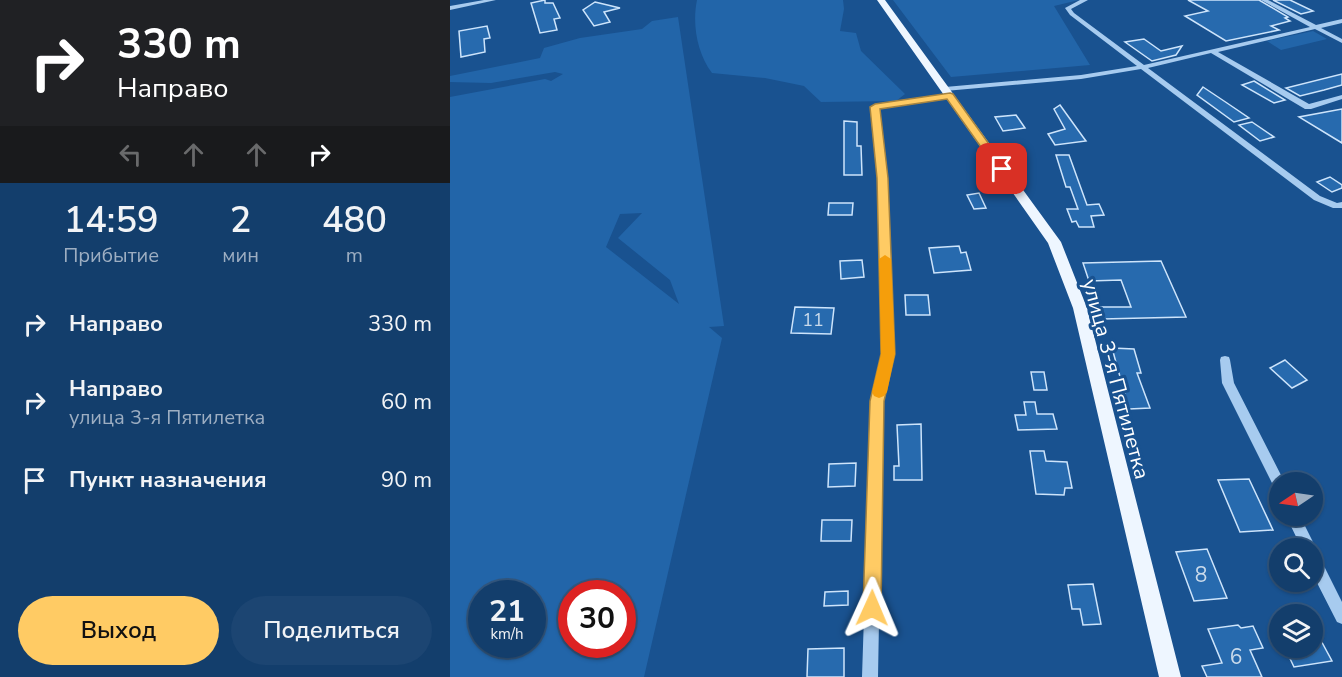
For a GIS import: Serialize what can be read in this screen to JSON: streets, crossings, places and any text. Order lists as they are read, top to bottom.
{
  "streets": {
    "main road": ["улица 3-я Пятилетка"]
  },
  "house_numbers": ["11", "8", "6"],
  "north": "left",
  "page": {
    "turn": ["330 m", "Направо"],
    "eta": [
      "14:59",
      "Прибытие",
      "2",
      "мин",
      "480",
      "m"
    ],
    "list": [
      {
        "name": "Направо",
        "value": "330 m"
      },
      {
        "name": "Направо",
        "note": "улица 3-я Пятилетка",
        "value": "60 m"
      },
      {
        "name": "Пункт назначения",
        "value": "90 m"
      }
    ],
    "speed": "21 km/h",
    "limit": "30",
    "buttons": ["Выход", "Поделиться"]
  }
}
